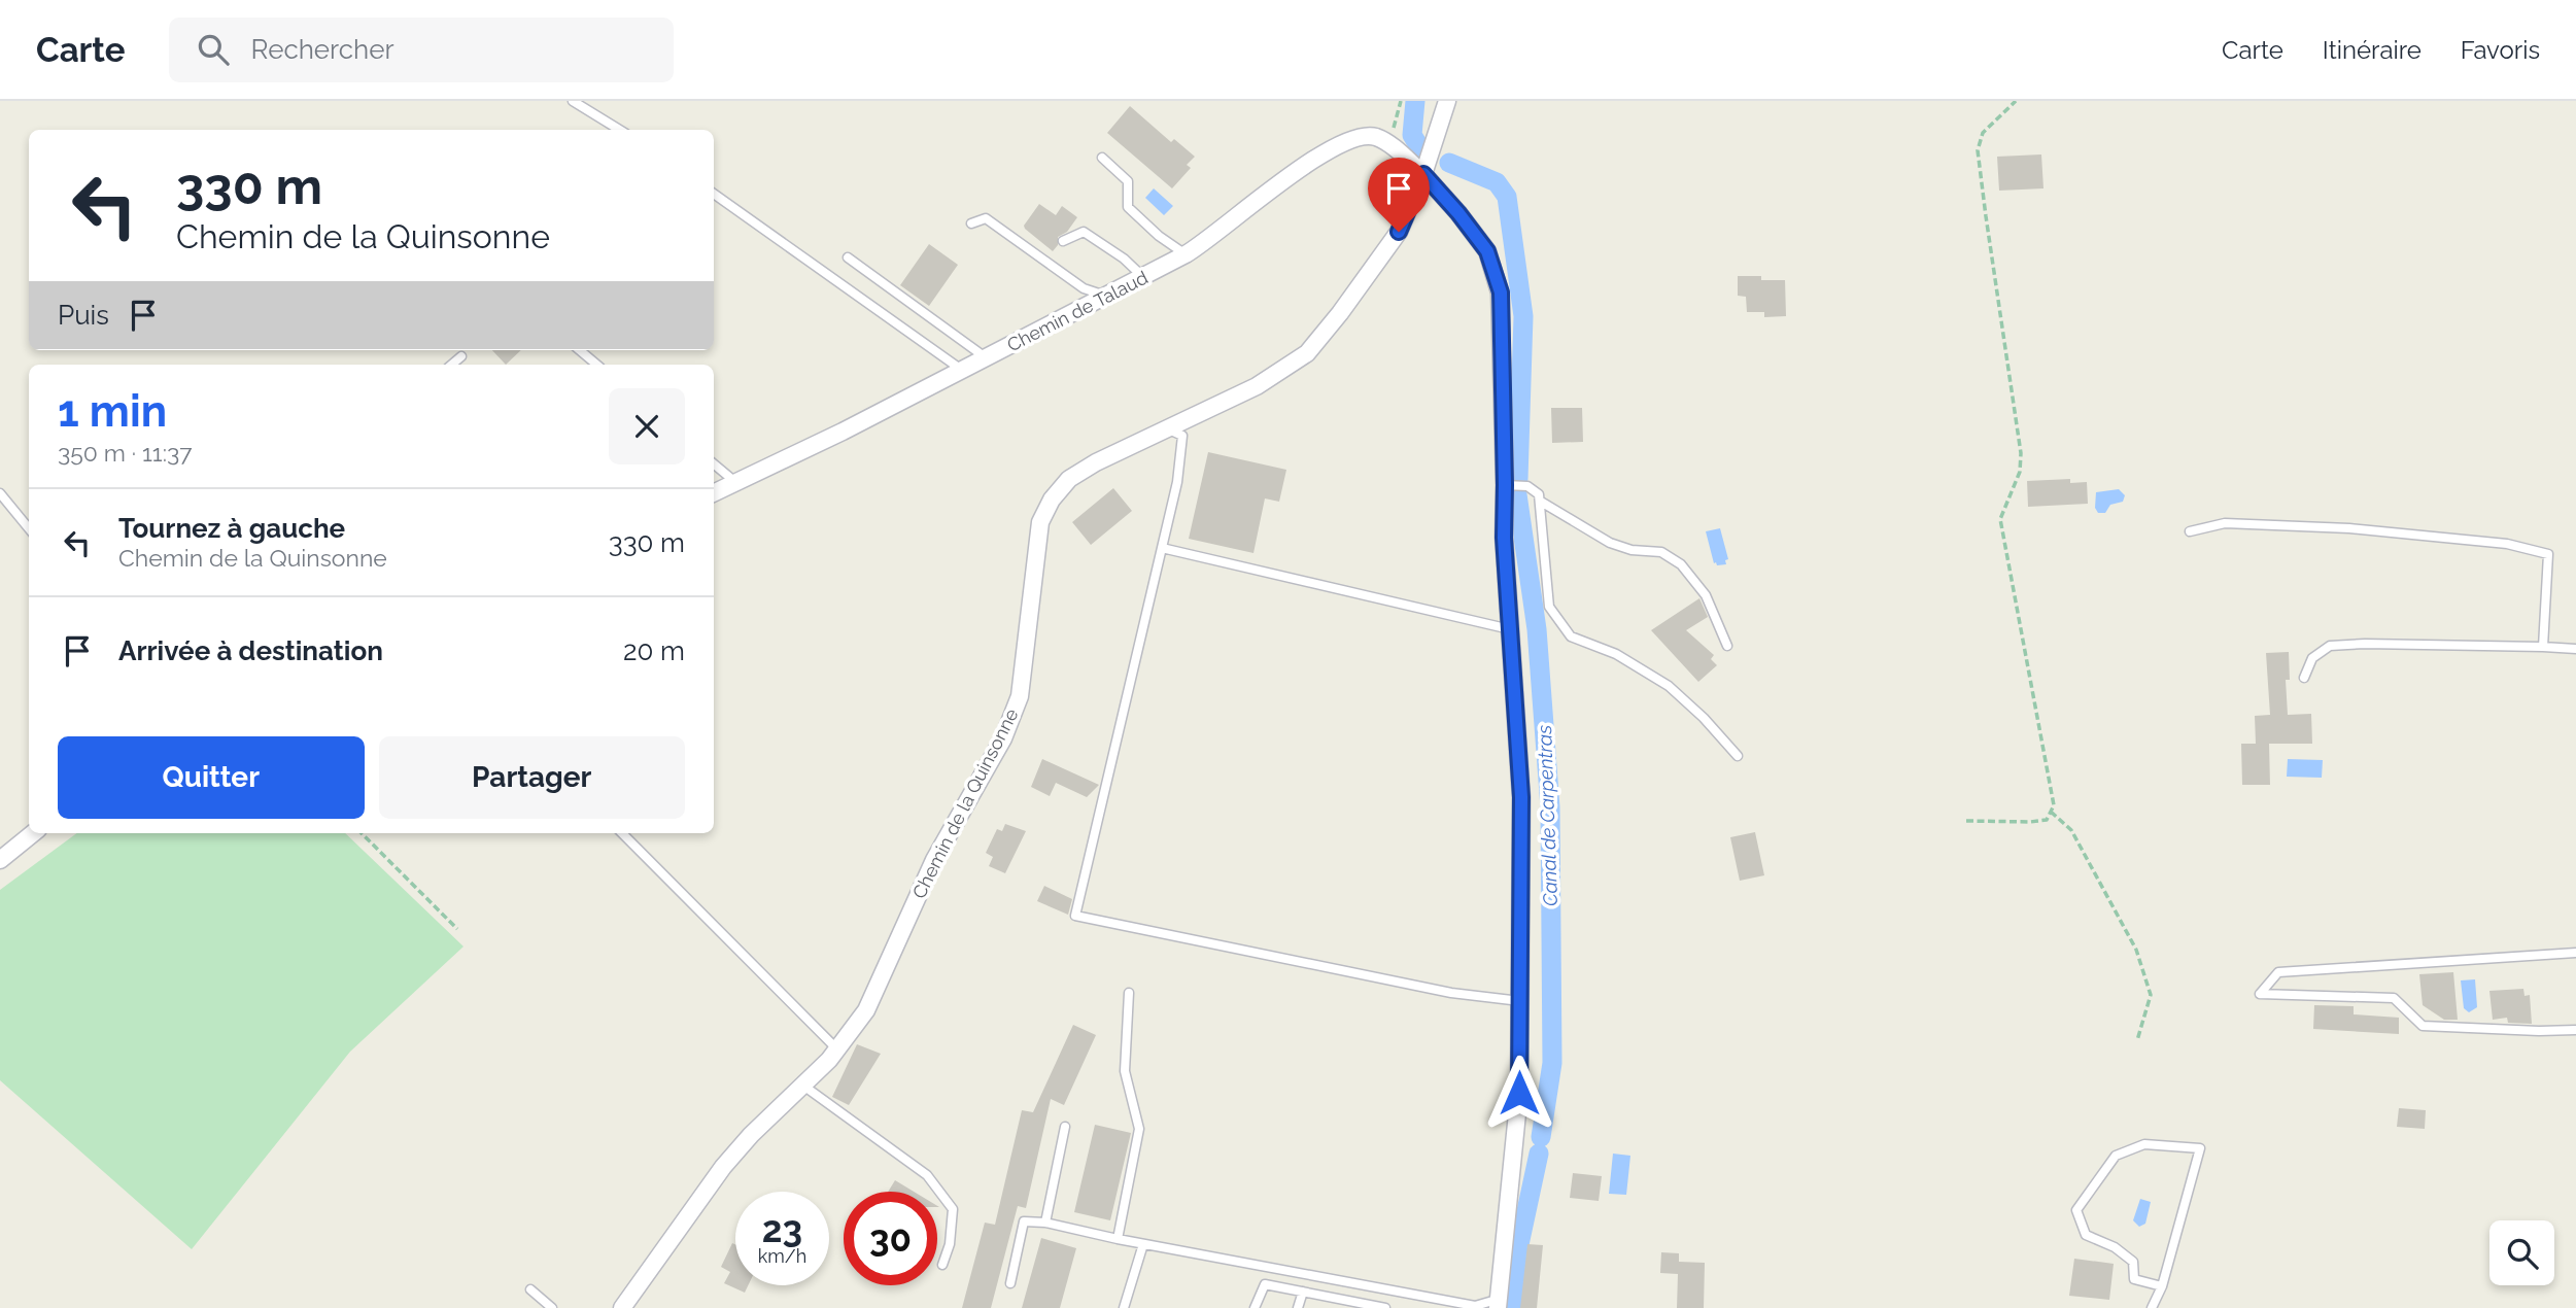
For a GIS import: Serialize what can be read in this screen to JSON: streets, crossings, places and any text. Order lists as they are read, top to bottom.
{
  "streets": {
    "street": ["Chemin de Talaud", "Chemin de la Quinsonne"]
  },
  "water": ["Canal de Carpentras"],
  "page": {
    "header": "Carte",
    "search": "Rechercher",
    "nav": ["Carte", "Itinéraire", "Favoris"],
    "turn": ["330 m", "Chemin de la Quinsonne"],
    "then": "Puis",
    "heading": ["1 min", "350 m · 11:37"],
    "list": [
      {
        "name": "Tournez à gauche",
        "note": "Chemin de la Quinsonne",
        "value": "330 m"
      },
      {
        "name": "Arrivée à destination",
        "value": "20 m"
      }
    ],
    "buttons": ["Quitter", "Partager"],
    "speed": "23 km/h",
    "limit": "30"
  }
}
